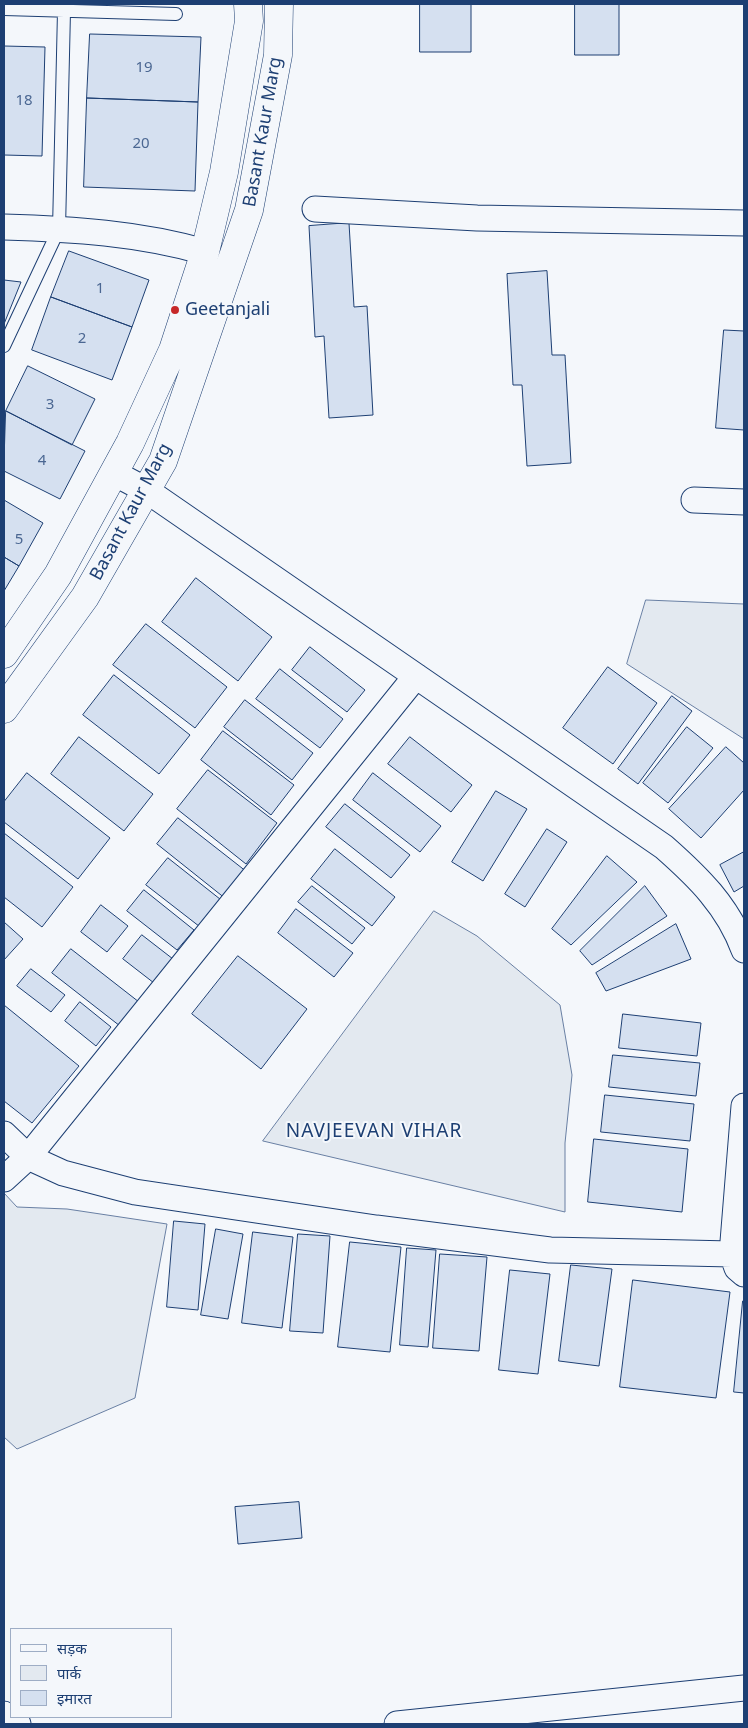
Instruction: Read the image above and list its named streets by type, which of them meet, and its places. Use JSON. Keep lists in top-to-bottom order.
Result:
{
  "streets": {
    "main road": ["Basant Kaur Marg"]
  },
  "districts": ["NAVJEEVAN VIHAR"],
  "places": ["Geetanjali"],
  "house_numbers": [
    "19",
    "18",
    "20",
    "1",
    "2",
    "3",
    "4",
    "5"
  ],
  "legend": ["सड़क", "पार्क", "इमारत"]
}
